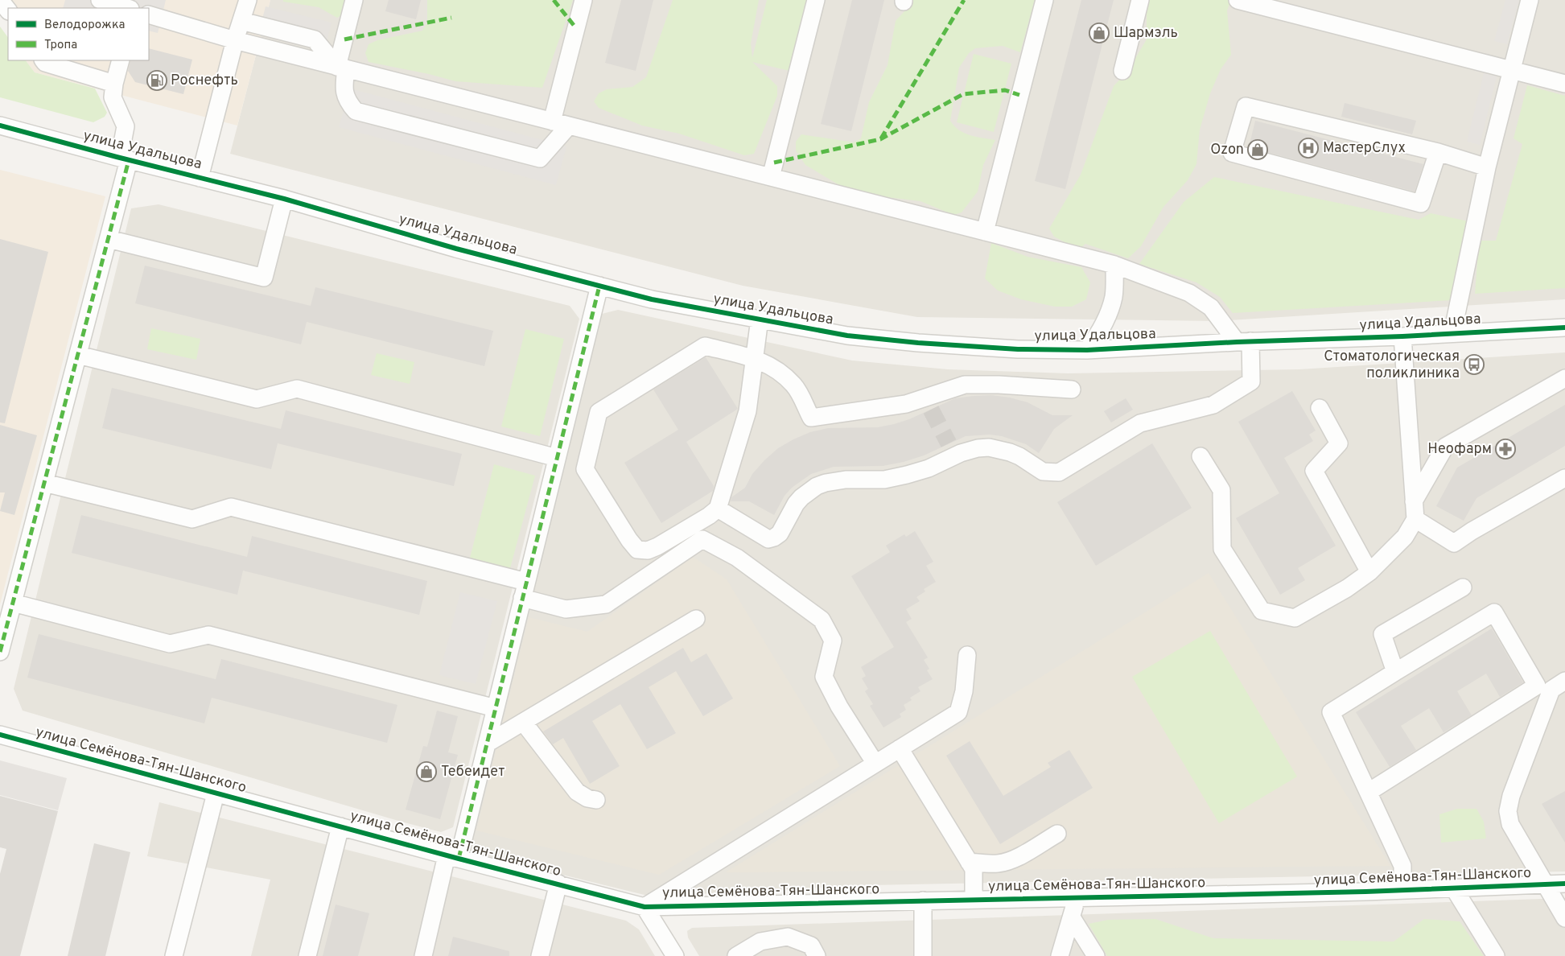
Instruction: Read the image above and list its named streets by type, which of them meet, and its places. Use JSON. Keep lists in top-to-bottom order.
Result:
{
  "streets": {
    "street": ["улица Удальцова", "улица Семёнова-Тян-Шанского"]
  },
  "places": {
    "shop": ["Шармэль", "Ozon", "Тебеидет"],
    "fuel station": ["Роснефть"],
    "hospital": ["МастерСлух"],
    "bus stop": ["Стоматологическая поликлиника"],
    "pharmacy": ["Неофарм"]
  },
  "legend": ["Велодорожка", "Тропа"]
}
